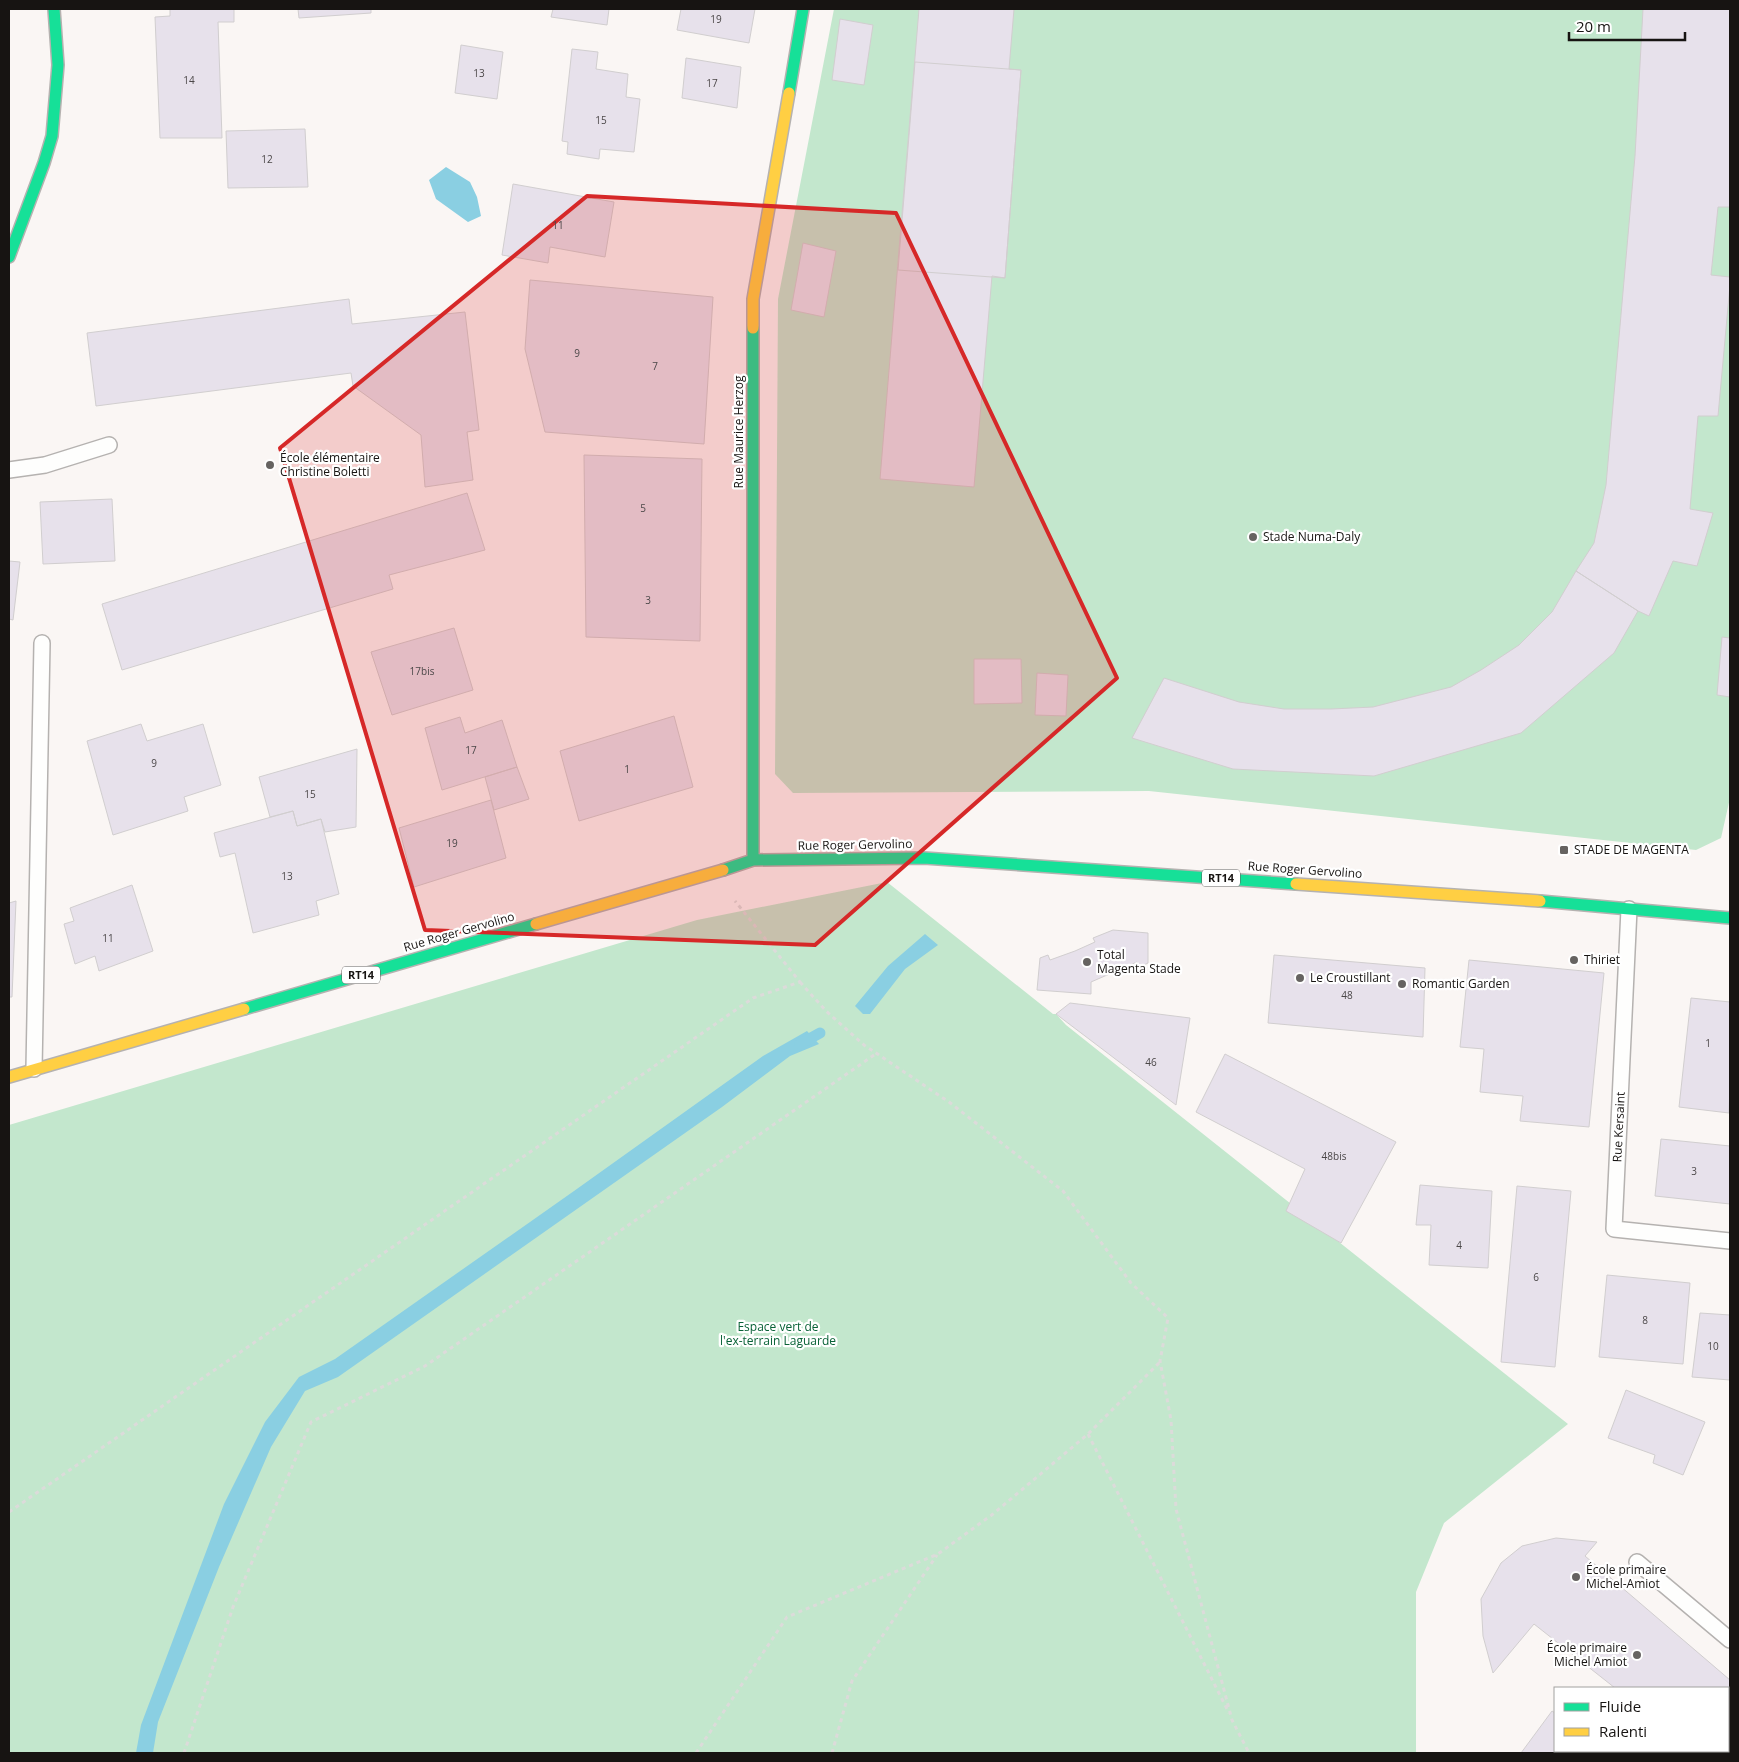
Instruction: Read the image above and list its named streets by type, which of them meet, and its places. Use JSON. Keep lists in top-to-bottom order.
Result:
{
  "streets": {
    "main road": ["Rue Maurice Herzog", "Rue Roger Gervolino", "RT14"],
    "lane": ["Rue Kersaint"]
  },
  "crossings": [
    ["Rue Maurice Herzog", "Rue Roger Gervolino"],
    ["Rue Roger Gervolino", "Rue Kersaint"]
  ],
  "parks": ["Espace vert de l'ex-terrain Laguarde"],
  "places": {
    "other": [
      "École élémentaire Christine Boletti",
      "Stade Numa-Daly",
      "Thiriet",
      "Total Magenta Stade",
      "Le Croustillant",
      "Romantic Garden",
      "École primaire Michel-Amiot",
      "École primaire Michel Amiot"
    ],
    "transit": ["STADE DE MAGENTA"]
  },
  "house_numbers": [
    "19",
    "13",
    "14",
    "17",
    "15",
    "12",
    "11",
    "9",
    "7",
    "5",
    "3",
    "17bis",
    "17",
    "9",
    "1",
    "15",
    "19",
    "13",
    "11",
    "48",
    "1",
    "46",
    "48bis",
    "3",
    "4",
    "6",
    "8",
    "10"
  ],
  "legend": ["Fluide", "Ralenti"],
  "scale_bar": "20 m"
}
